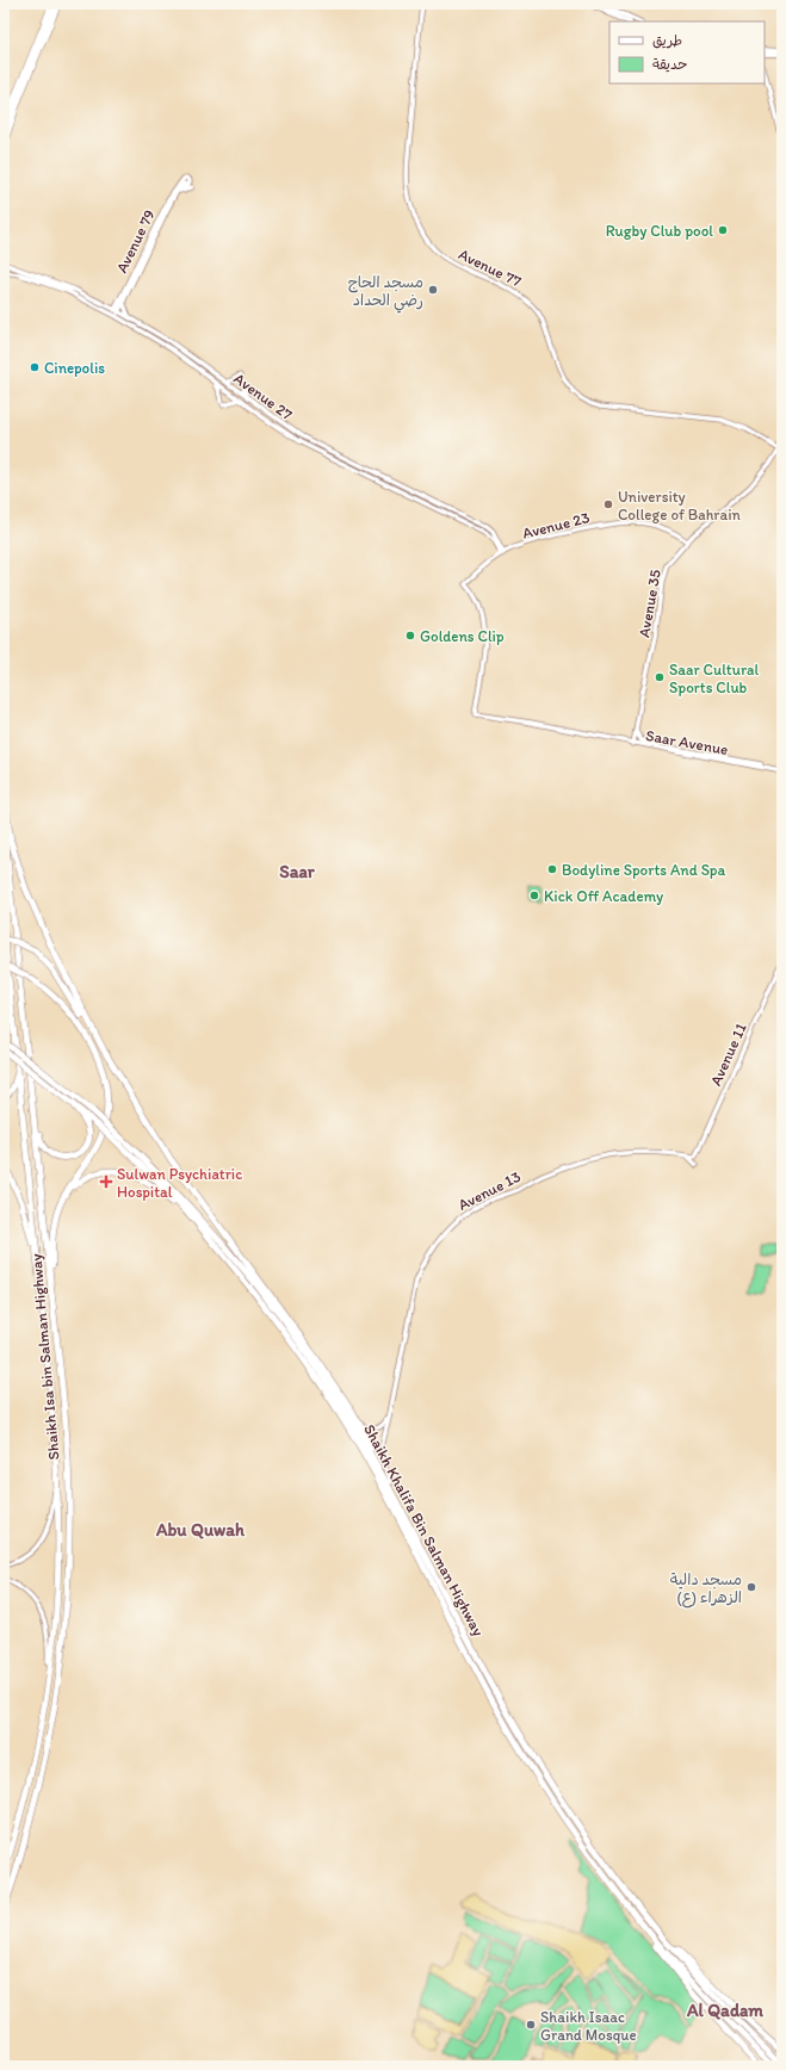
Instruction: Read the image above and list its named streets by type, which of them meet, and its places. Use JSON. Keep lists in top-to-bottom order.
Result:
{
  "streets": {
    "highway": ["Shaikh Isa bin Salman Highway", "Shaikh Khalifa Bin Salman Highway"],
    "street": [
      "Avenue 79",
      "Avenue 77",
      "Avenue 27",
      "Avenue 23",
      "Avenue 35",
      "Saar Avenue",
      "Avenue 11",
      "Avenue 13"
    ]
  },
  "crossings": [
    ["Avenue 79", "Avenue 27"],
    ["Avenue 77", "Avenue 35"],
    ["Avenue 27", "Avenue 23"],
    ["Avenue 23", "Avenue 35"],
    ["Avenue 23", "Saar Avenue"],
    ["Avenue 35", "Saar Avenue"],
    ["Avenue 11", "Avenue 13"]
  ],
  "districts": ["Saar", "Abu Quwah", "Al Qadam"],
  "places": {
    "other": [
      "Rugby Club pool",
      "مسجد الحاج رضي الحداد",
      "Cinepolis",
      "University College of Bahrain",
      "Goldens Clip",
      "Saar Cultural Sports Club",
      "Bodyline Sports And Spa",
      "Kick Off Academy",
      "مسجد دالية الزهراء (ع)",
      "Shaikh Isaac Grand Mosque"
    ],
    "health": ["Sulwan Psychiatric Hospital"]
  },
  "legend": ["طريق", "حديقة"]
}
